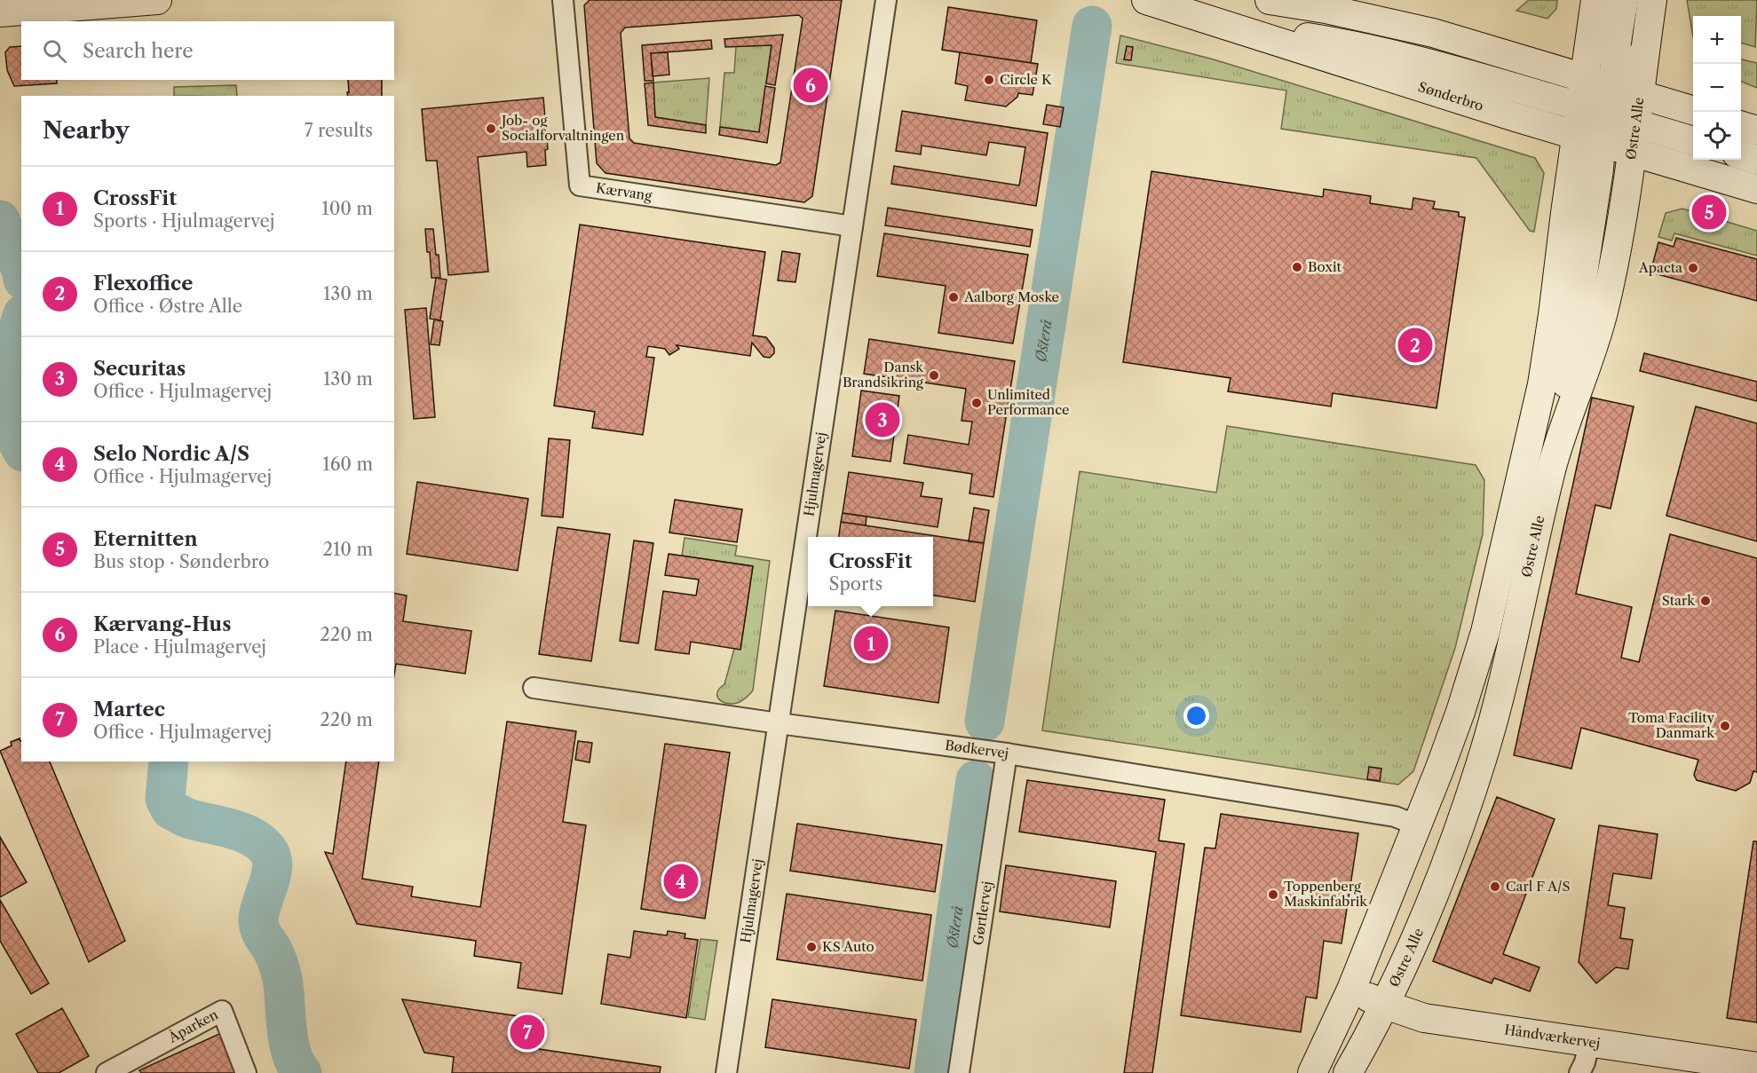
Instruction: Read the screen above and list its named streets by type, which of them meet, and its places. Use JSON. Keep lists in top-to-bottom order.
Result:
{
  "streets": {
    "street": [
      "Sønderbro",
      "Østre Alle",
      "Kærvang",
      "Hjulmagervej",
      "Bødkervej",
      "Gørtlervej",
      "Åparken",
      "Håndværkervej"
    ]
  },
  "crossings": [
    ["Sønderbro", "Østre Alle"],
    ["Østre Alle", "Bødkervej"],
    ["Østre Alle", "Håndværkervej"],
    ["Kærvang", "Hjulmagervej"],
    ["Hjulmagervej", "Bødkervej"],
    ["Bødkervej", "Gørtlervej"]
  ],
  "water": ["Østerå"],
  "places": [
    "Circle K",
    "Job- og Socialforvaltningen",
    "Boxit",
    "Apacta",
    "Aalborg Moske",
    "Dansk Brandsikring",
    "Unlimited Performance",
    "Stark",
    "Toma Facility Danmark",
    "Carl F A/S",
    "Toppenberg Maskinfabrik",
    "KS Auto"
  ],
  "page": {
    "map_buttons": ["+", "−"],
    "search": "Search here",
    "pins": [
      "6",
      "5",
      "2",
      "3",
      "1",
      "4",
      "7"
    ],
    "heading": ["Nearby", "7 results"],
    "list": [
      {
        "mark": "1",
        "name": "CrossFit",
        "note": "Sports · Hjulmagervej",
        "value": "100 m"
      },
      {
        "mark": "2",
        "name": "Flexoffice",
        "note": "Office · Østre Alle",
        "value": "130 m"
      },
      {
        "mark": "3",
        "name": "Securitas",
        "note": "Office · Hjulmagervej",
        "value": "130 m"
      },
      {
        "mark": "4",
        "name": "Selo Nordic A/S",
        "note": "Office · Hjulmagervej",
        "value": "160 m"
      },
      {
        "mark": "5",
        "name": "Eternitten",
        "note": "Bus stop · Sønderbro",
        "value": "210 m"
      },
      {
        "mark": "6",
        "name": "Kærvang-Hus",
        "note": "Place · Hjulmagervej",
        "value": "220 m"
      },
      {
        "mark": "7",
        "name": "Martec",
        "note": "Office · Hjulmagervej",
        "value": "220 m"
      }
    ],
    "popup": ["CrossFit", "Sports"]
  }
}
